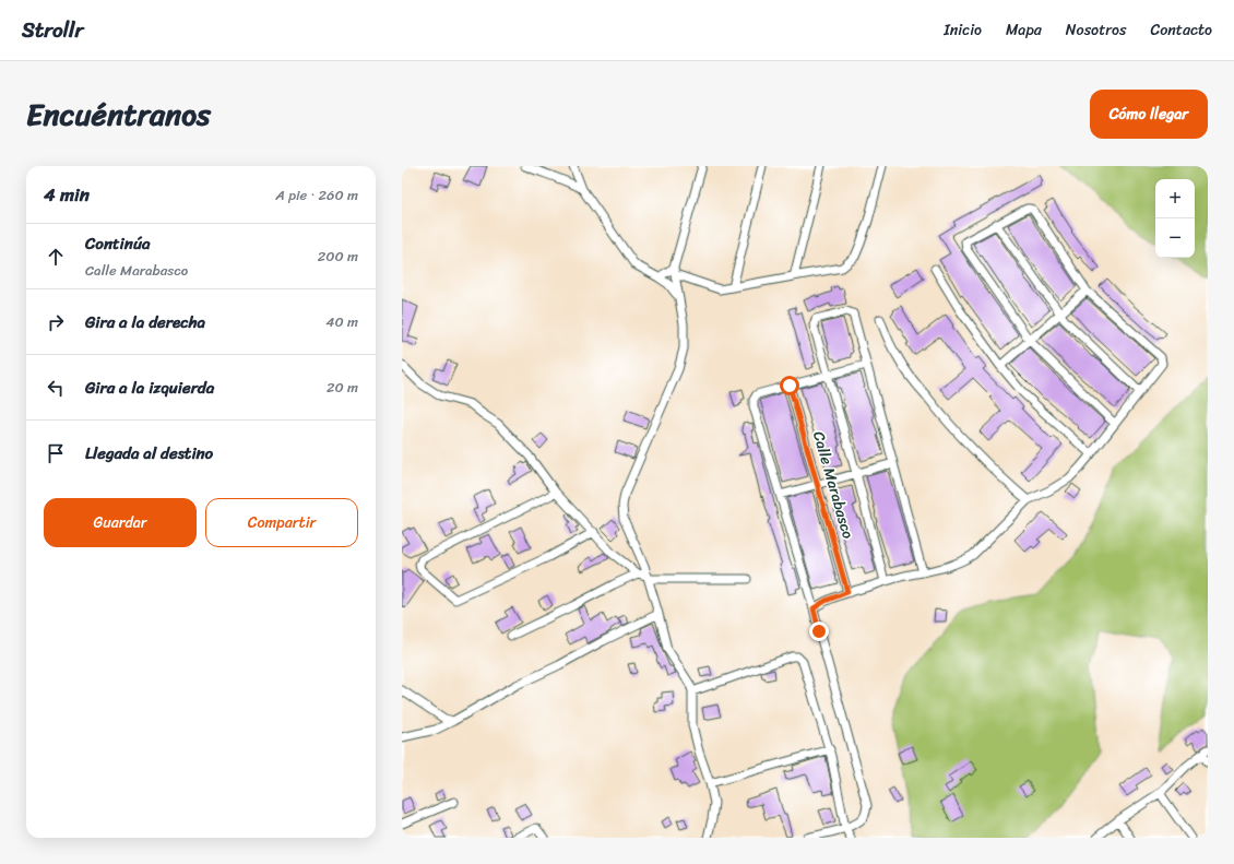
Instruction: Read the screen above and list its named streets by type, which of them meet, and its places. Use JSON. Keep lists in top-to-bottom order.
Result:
{
  "streets": {
    "street": ["Calle Marabasco"]
  },
  "page": {
    "header": "Strollr",
    "nav": [
      "Inicio",
      "Mapa",
      "Nosotros",
      "Contacto"
    ],
    "title": "Encuéntranos",
    "buttons": [
      "Cómo llegar",
      ["Guardar", "Compartir"]
    ],
    "heading": ["4 min", "A pie · 260 m"],
    "map_buttons": ["+", "−"],
    "list": [
      ["Continúa", "Calle Marabasco", "200 m"],
      ["Gira a la derecha", "40 m"],
      ["Gira a la izquierda", "20 m"],
      "Llegada al destino"
    ]
  }
}
